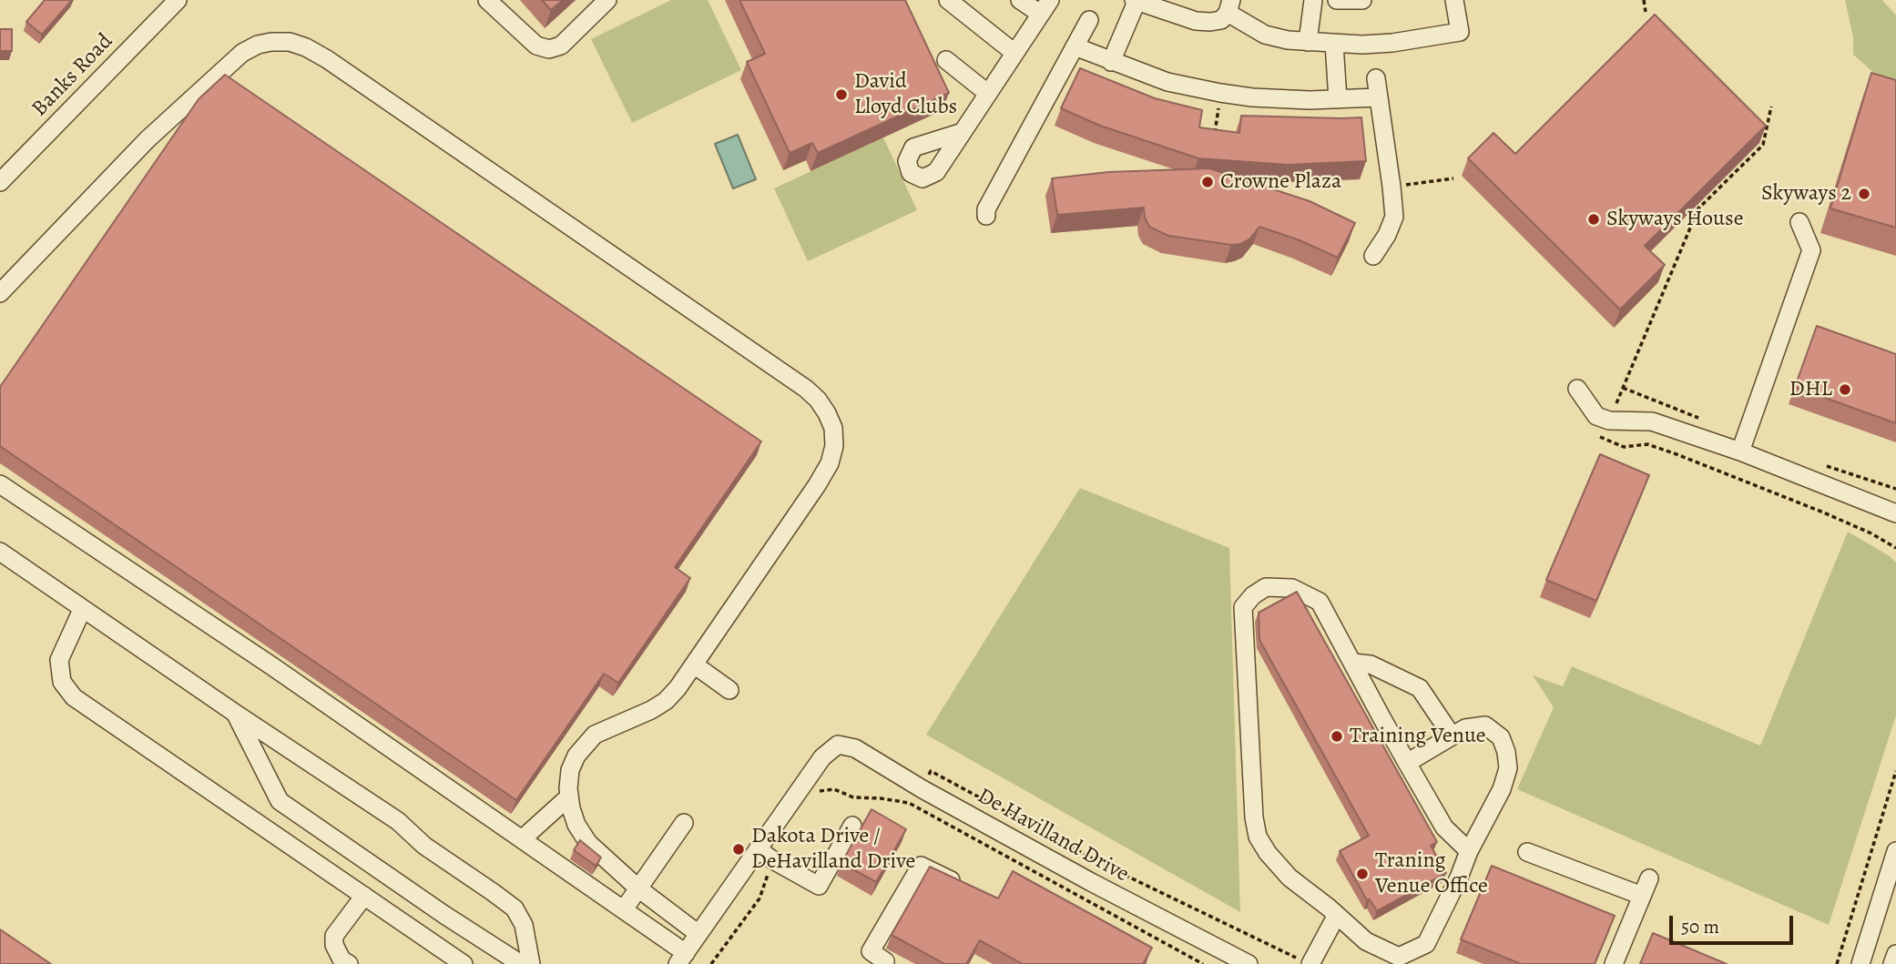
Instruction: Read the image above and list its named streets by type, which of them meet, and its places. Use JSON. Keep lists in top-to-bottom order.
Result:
{
  "streets": {
    "street": ["Banks Road", "De Havilland Drive"]
  },
  "places": [
    "David Lloyd Clubs",
    "Crowne Plaza",
    "Skyways 2",
    "Skyways House",
    "DHL",
    "Training Venue",
    "Dakota Drive / DeHavilland Drive",
    "Traning Venue Office"
  ],
  "scale_bar": "50 m"
}
